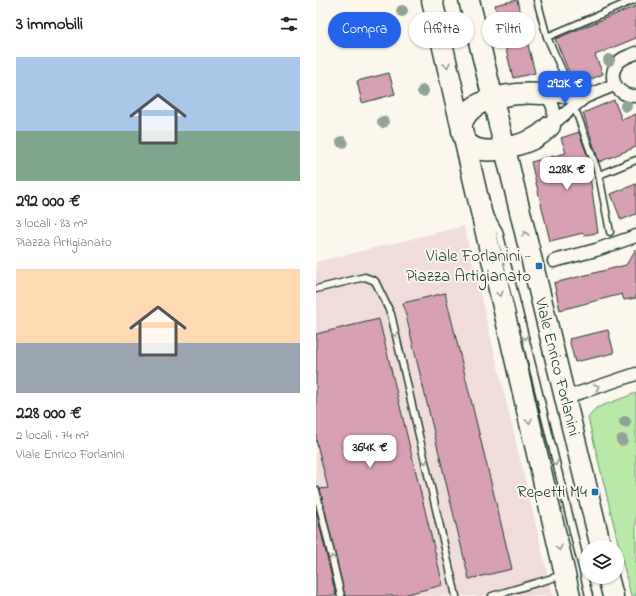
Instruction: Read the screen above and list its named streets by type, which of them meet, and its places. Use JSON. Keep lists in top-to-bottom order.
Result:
{
  "streets": {
    "main road": ["Viale Enrico Forlanini"]
  },
  "places": {
    "transit": ["Viale Forlanini - Piazza Artigianato", "Repetti M4"]
  },
  "page": {
    "heading": "3 immobili",
    "chip": ["Compra", "Affitta", "Filtri"],
    "list": [
      {
        "name": "292 000 €",
        "note": "3 locali · 83 m² · Piazza Artigianato"
      },
      {
        "name": "228 000 €",
        "note": "2 locali · 74 m² · Viale Enrico Forlanini"
      }
    ],
    "price": ["292K €", "228K €", "364K €"]
  }
}
